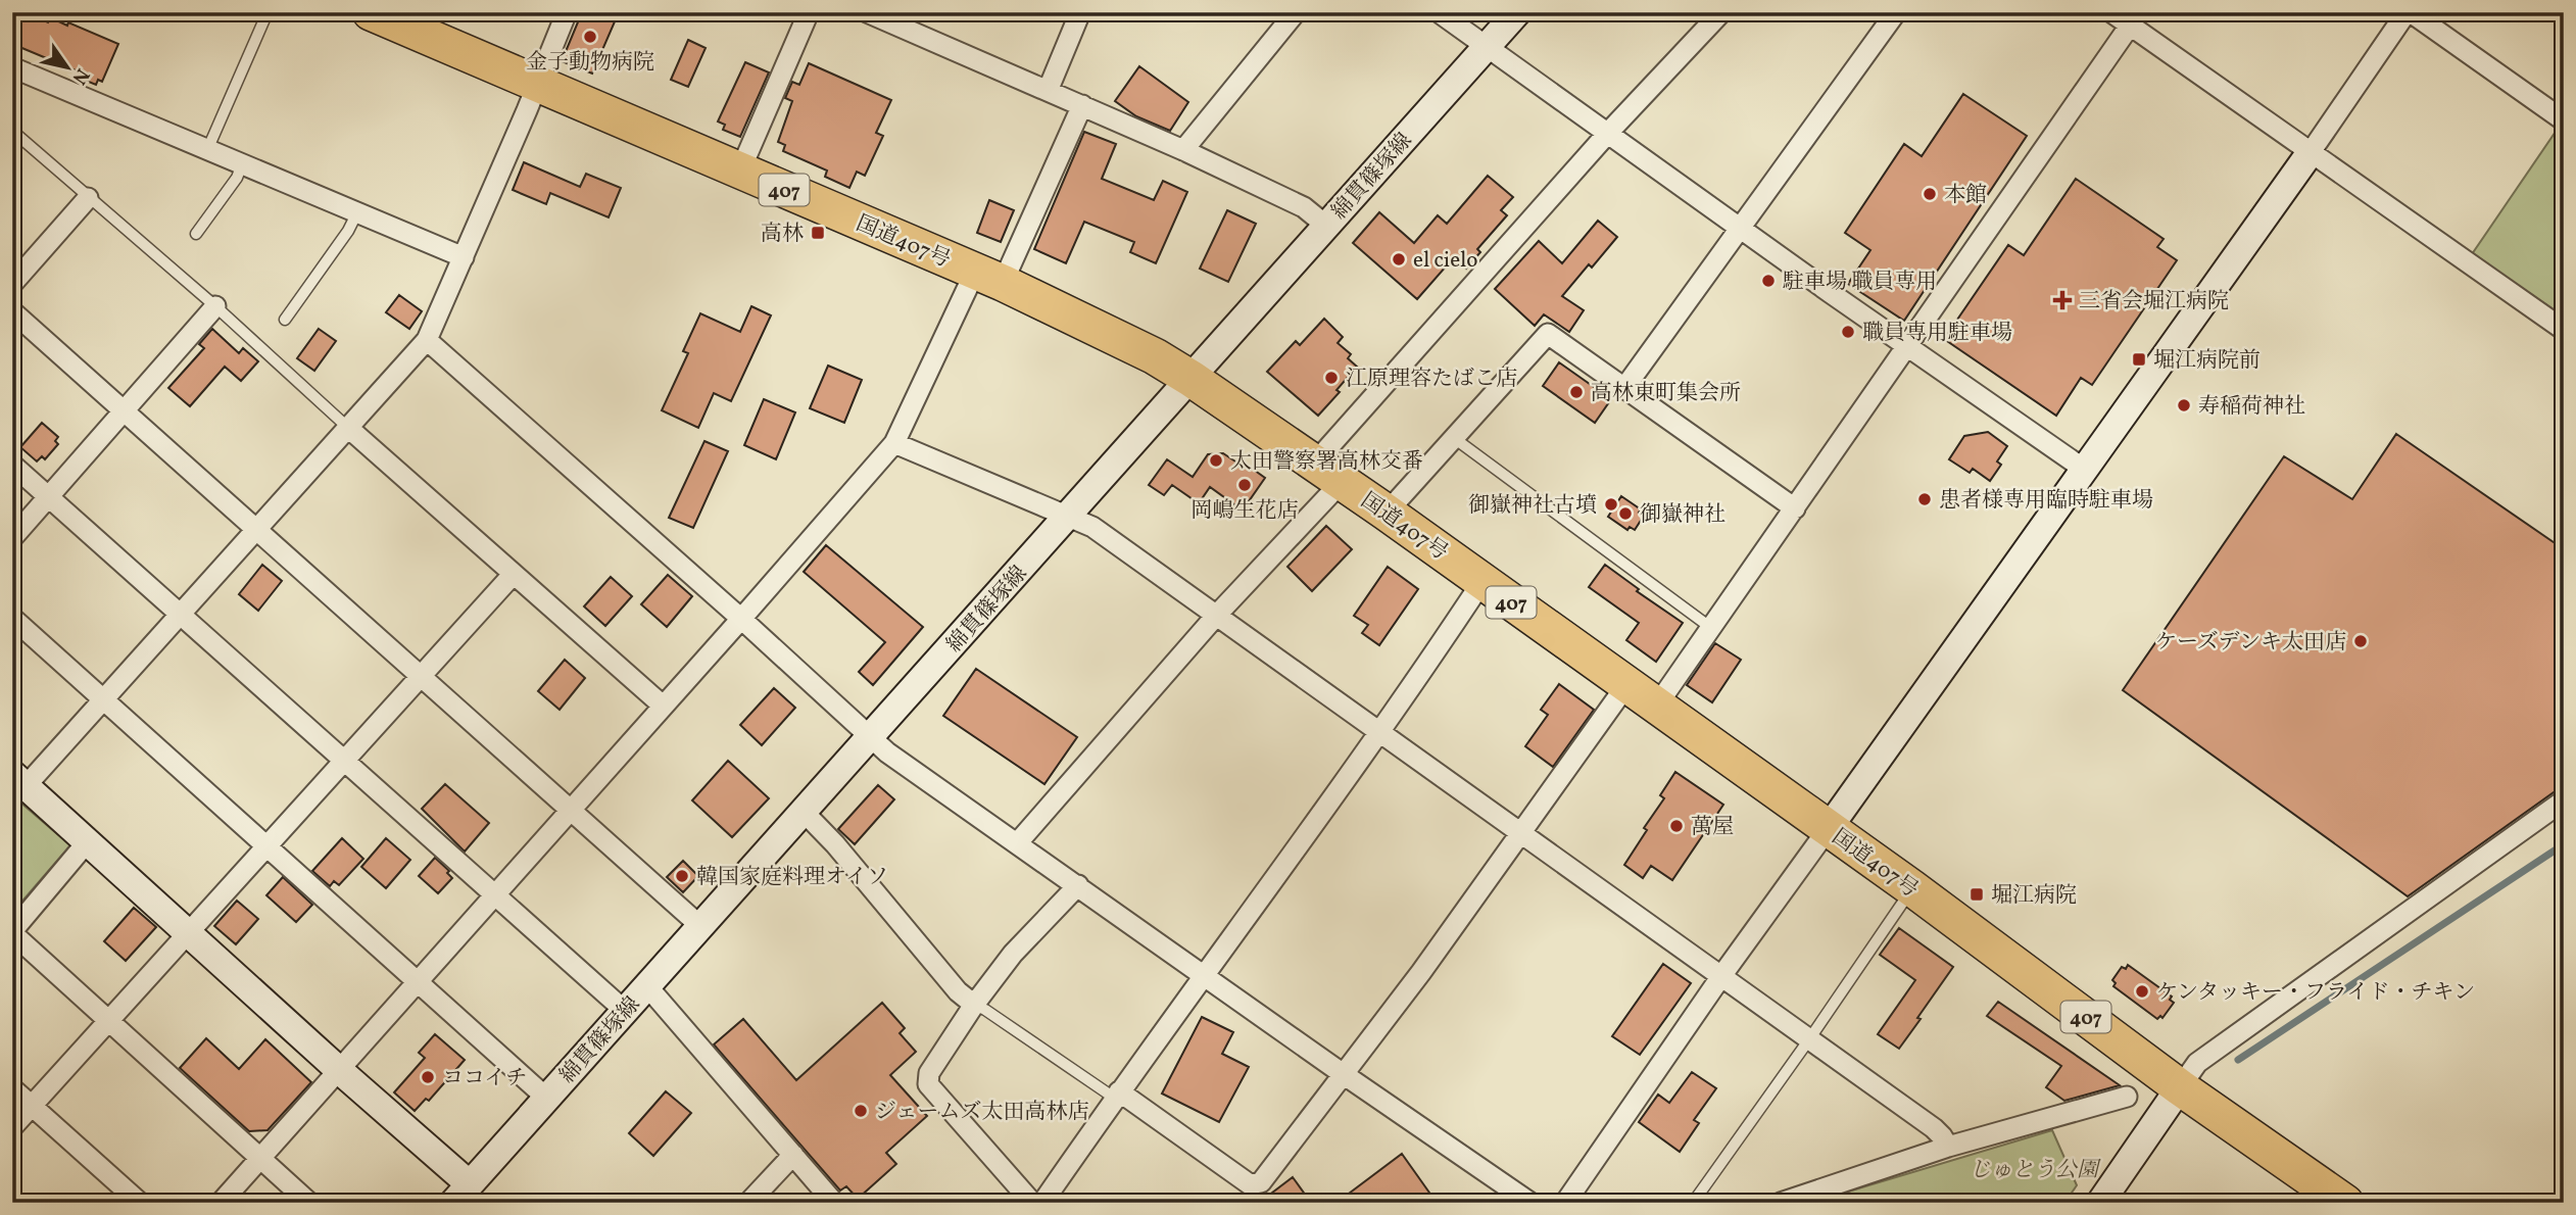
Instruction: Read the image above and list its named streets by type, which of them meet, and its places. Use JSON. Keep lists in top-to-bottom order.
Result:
{
  "streets": {
    "highway": ["407", "国道407号"],
    "main road": ["綿貫篠塚線"]
  },
  "crossings": [
    ["綿貫篠塚線", "国道407号"]
  ],
  "parks": ["じゅとう公園"],
  "places": {
    "other": [
      "金子動物病院",
      "本館",
      "el cielo",
      "駐車場 職員専用",
      "職員専用駐車場",
      "江原理容たばこ店",
      "高林東町集会所",
      "寿稲荷神社",
      "太田警察署高林交番",
      "岡嶋生花店",
      "患者様専用臨時駐車場",
      "御嶽神社古墳",
      "御嶽神社",
      "ケーズデンキ太田店",
      "萬屋",
      "韓国家庭料理オイソ",
      "ケンタッキー・フライド・チキン",
      "ココイチ",
      "ジェームズ太田高林店"
    ],
    "transit": ["高林", "堀江病院前", "堀江病院"],
    "health": ["三省会堀江病院"]
  },
  "north": "bottom right"
}
